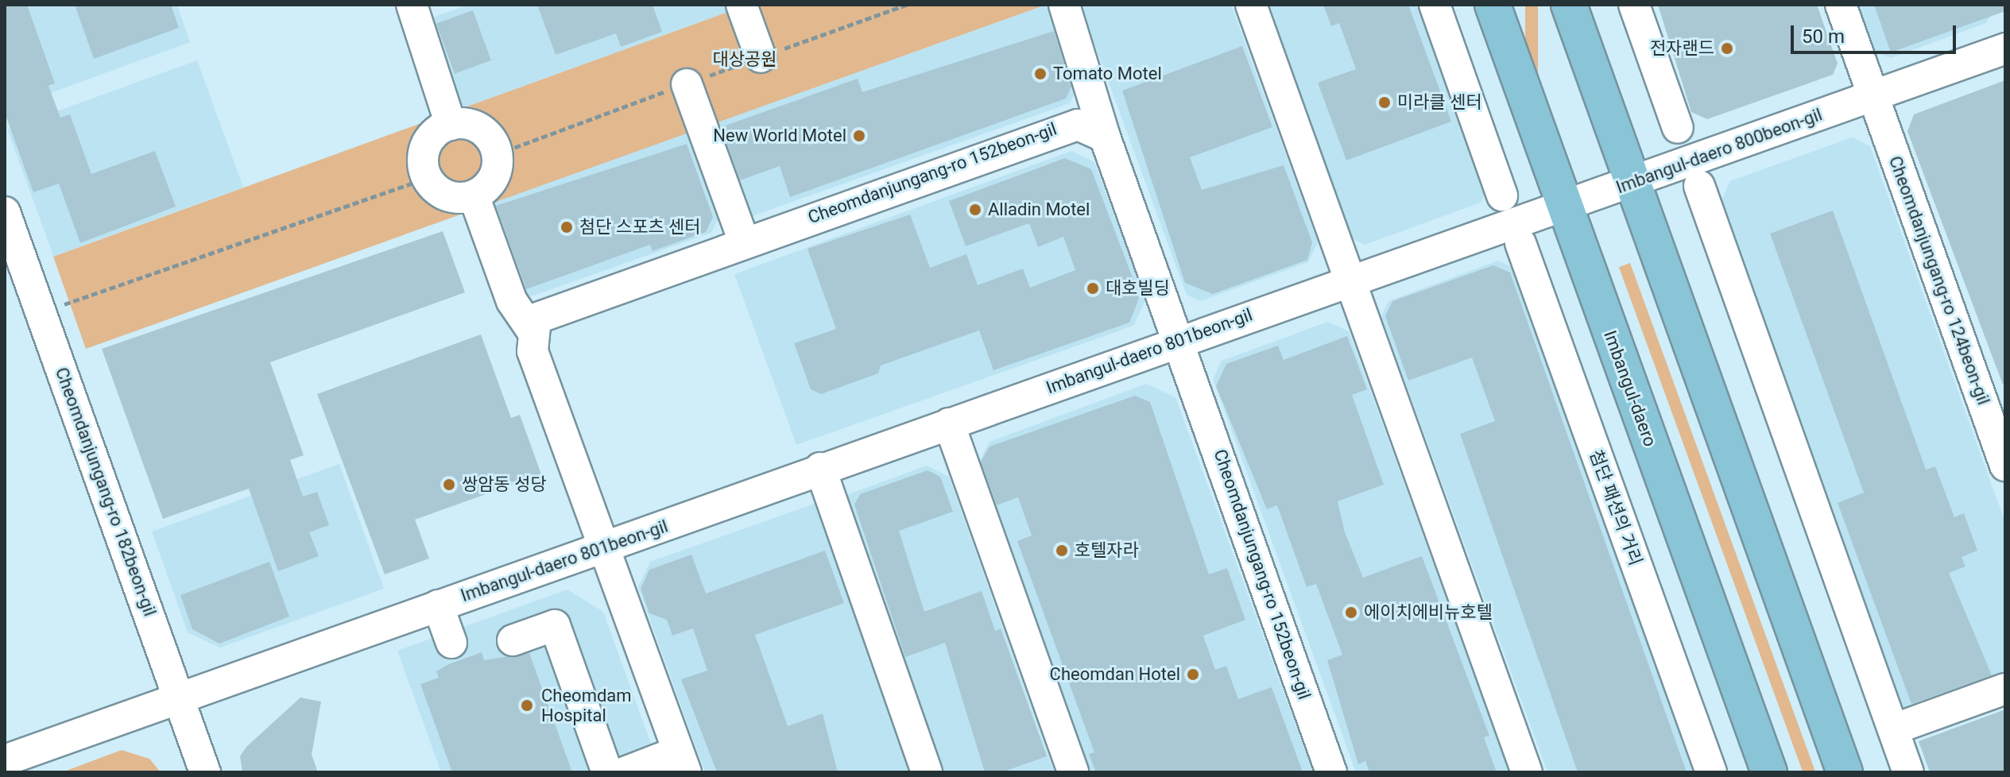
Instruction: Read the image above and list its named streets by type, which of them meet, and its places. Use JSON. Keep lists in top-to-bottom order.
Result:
{
  "streets": {
    "main road": ["Imbangul-daero"],
    "street": [
      "Imbangul-daero 800beon-gil",
      "Cheomdanjungang-ro 152beon-gil",
      "Cheomdanjungang-ro 124beon-gil",
      "Imbangul-daero 801beon-gil",
      "Cheomdanjungang-ro 182beon-gil",
      "첨단 패션의 거리"
    ]
  },
  "crossings": [
    ["Imbangul-daero 800beon-gil", "Cheomdanjungang-ro 124beon-gil"],
    ["Imbangul-daero 800beon-gil", "Imbangul-daero 801beon-gil"],
    ["Imbangul-daero 800beon-gil", "Imbangul-daero"],
    ["Cheomdanjungang-ro 152beon-gil", "Imbangul-daero 801beon-gil"],
    ["Imbangul-daero 801beon-gil", "Imbangul-daero"],
    ["Imbangul-daero 801beon-gil", "Cheomdanjungang-ro 182beon-gil"]
  ],
  "parks": ["대상공원"],
  "places": [
    "전자랜드",
    "Tomato Motel",
    "미라클 센터",
    "New World Motel",
    "Alladin Motel",
    "첨단 스포츠 센터",
    "대호빌딩",
    "쌍암동 성당",
    "호텔자라",
    "에이치에비뉴호텔",
    "Cheomdan Hotel",
    "Cheomdam Hospital"
  ],
  "scale_bar": "50 m"
}
